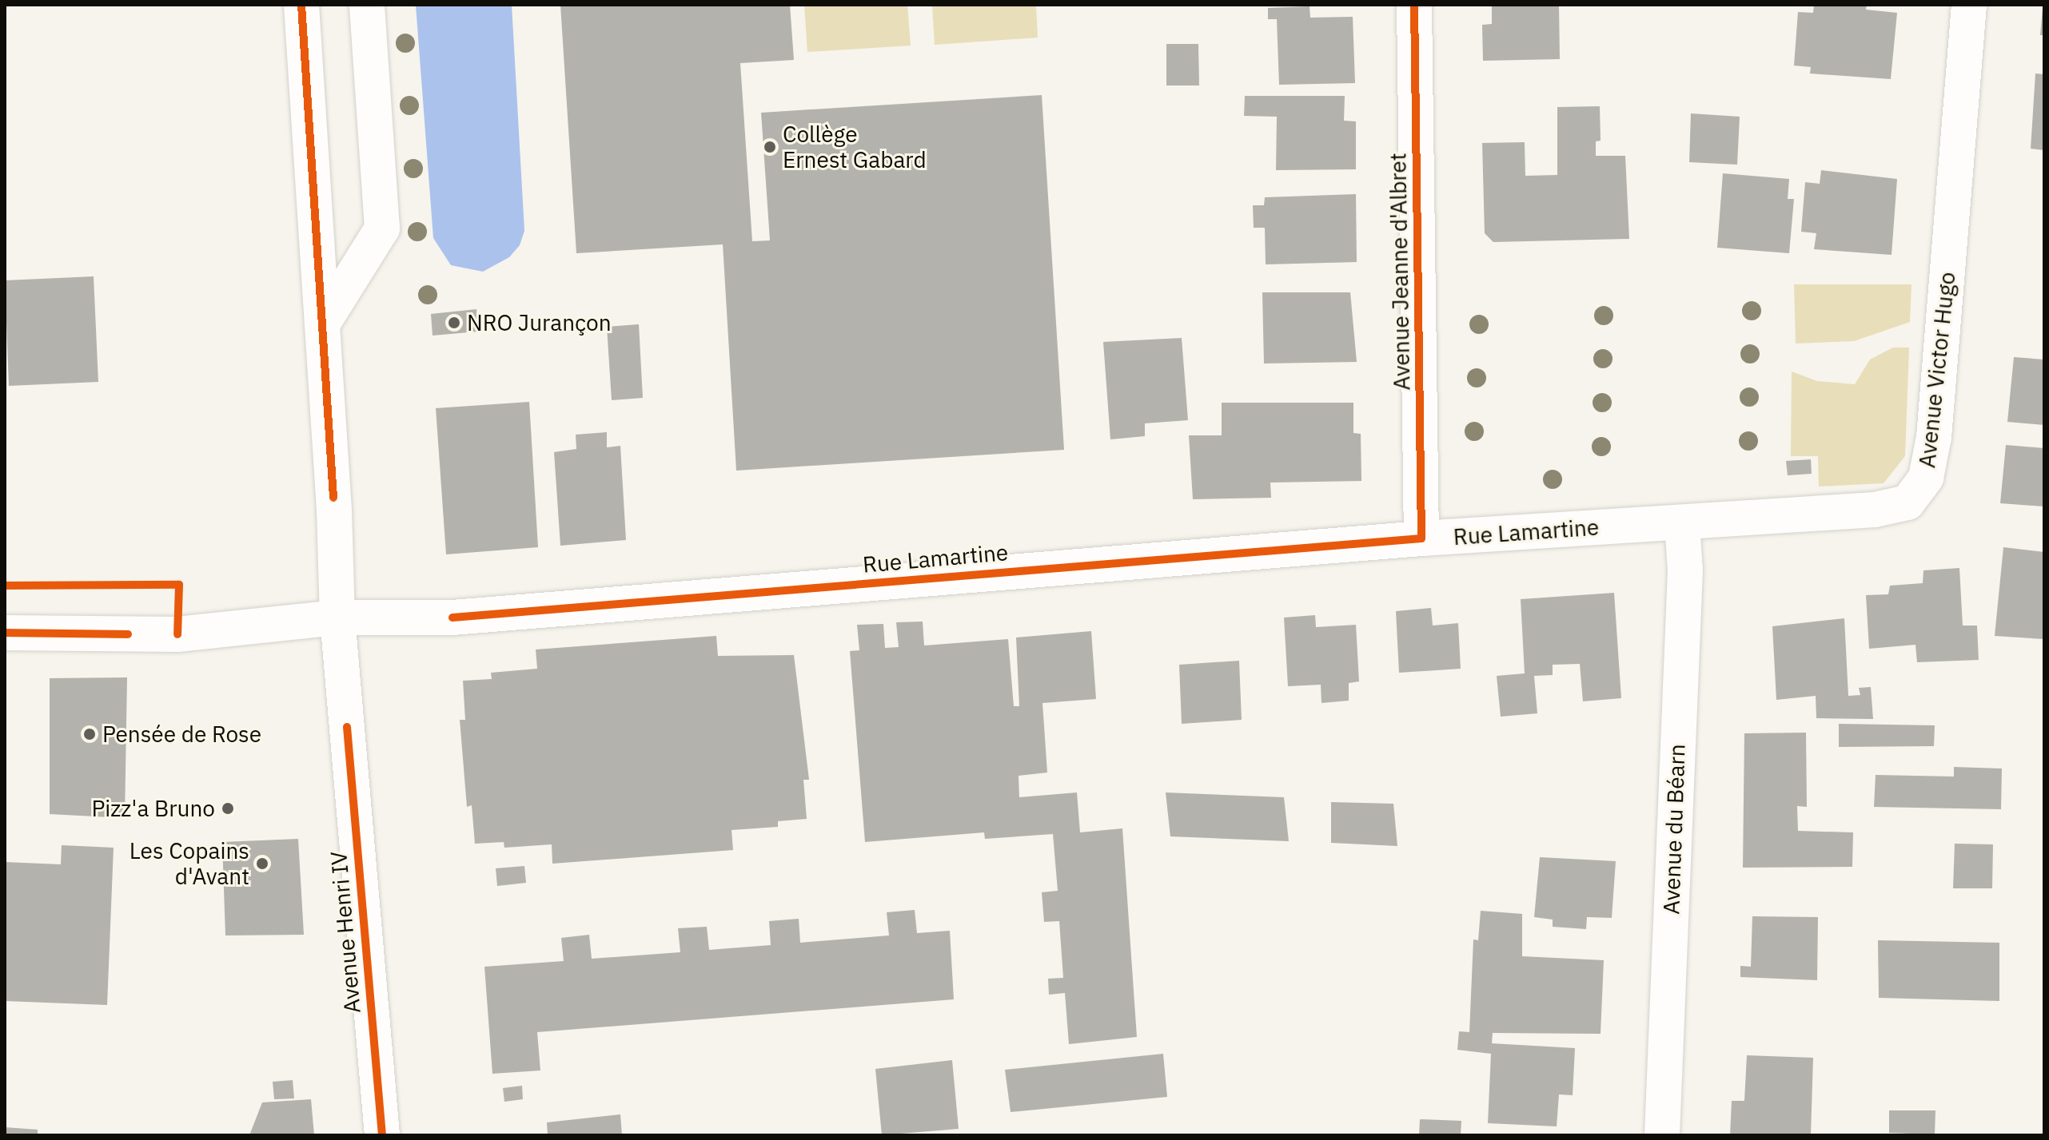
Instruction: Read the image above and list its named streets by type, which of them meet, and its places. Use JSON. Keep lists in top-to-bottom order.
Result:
{
  "streets": {
    "street": [
      "Avenue Jeanne d'Albret",
      "Avenue Victor Hugo",
      "Rue Lamartine",
      "Avenue du Béarn",
      "Avenue Henri IV"
    ]
  },
  "crossings": [
    ["Avenue Jeanne d'Albret", "Rue Lamartine"],
    ["Avenue Victor Hugo", "Rue Lamartine"],
    ["Avenue Victor Hugo", "Avenue du Béarn"],
    ["Rue Lamartine", "Avenue du Béarn"],
    ["Rue Lamartine", "Avenue Henri IV"]
  ],
  "places": [
    "Collège Ernest Gabard",
    "NRO Jurançon",
    "Pensée de Rose",
    "Pizz'a Bruno",
    "Les Copains d'Avant"
  ]
}
